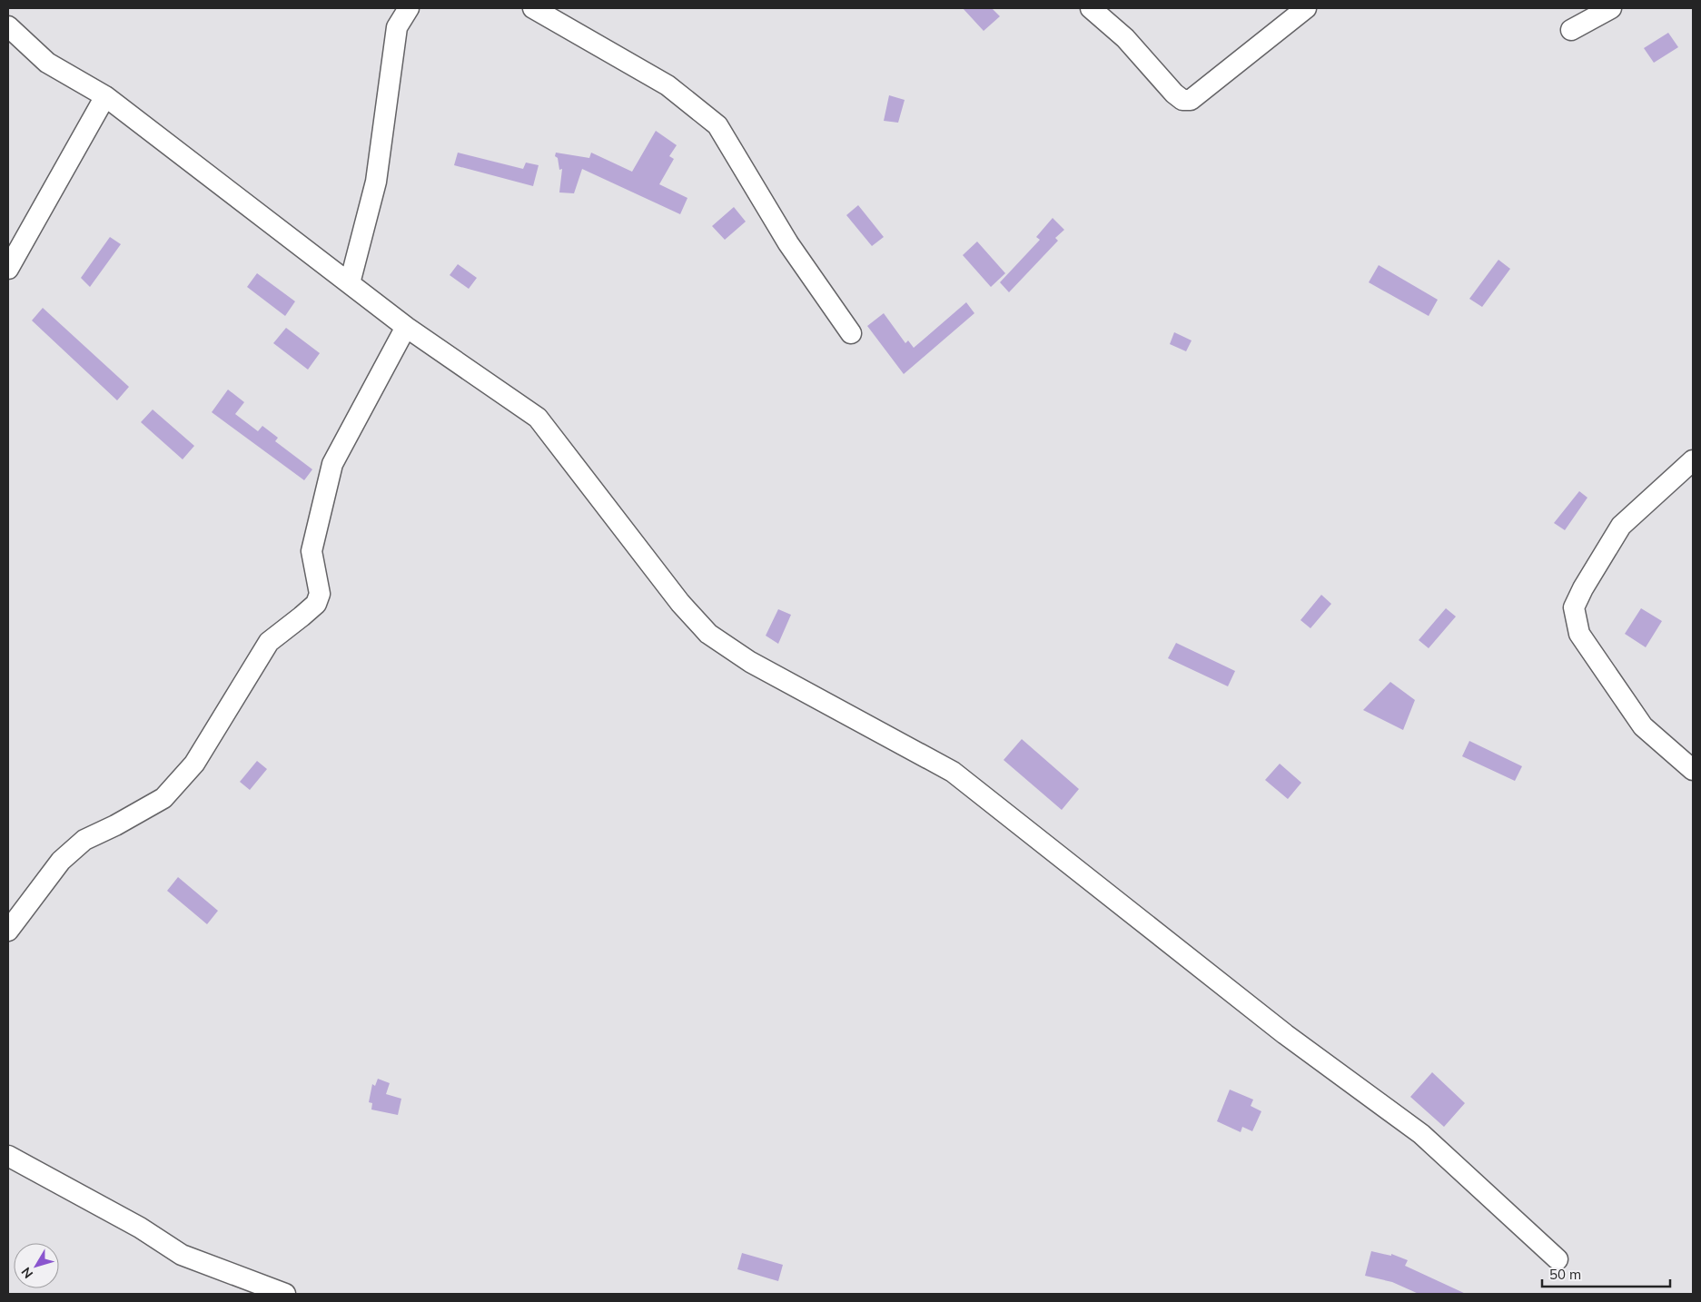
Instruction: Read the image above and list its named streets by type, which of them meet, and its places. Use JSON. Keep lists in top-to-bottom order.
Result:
{
  "scale_bar": "50 m",
  "north": "bottom left"
}
